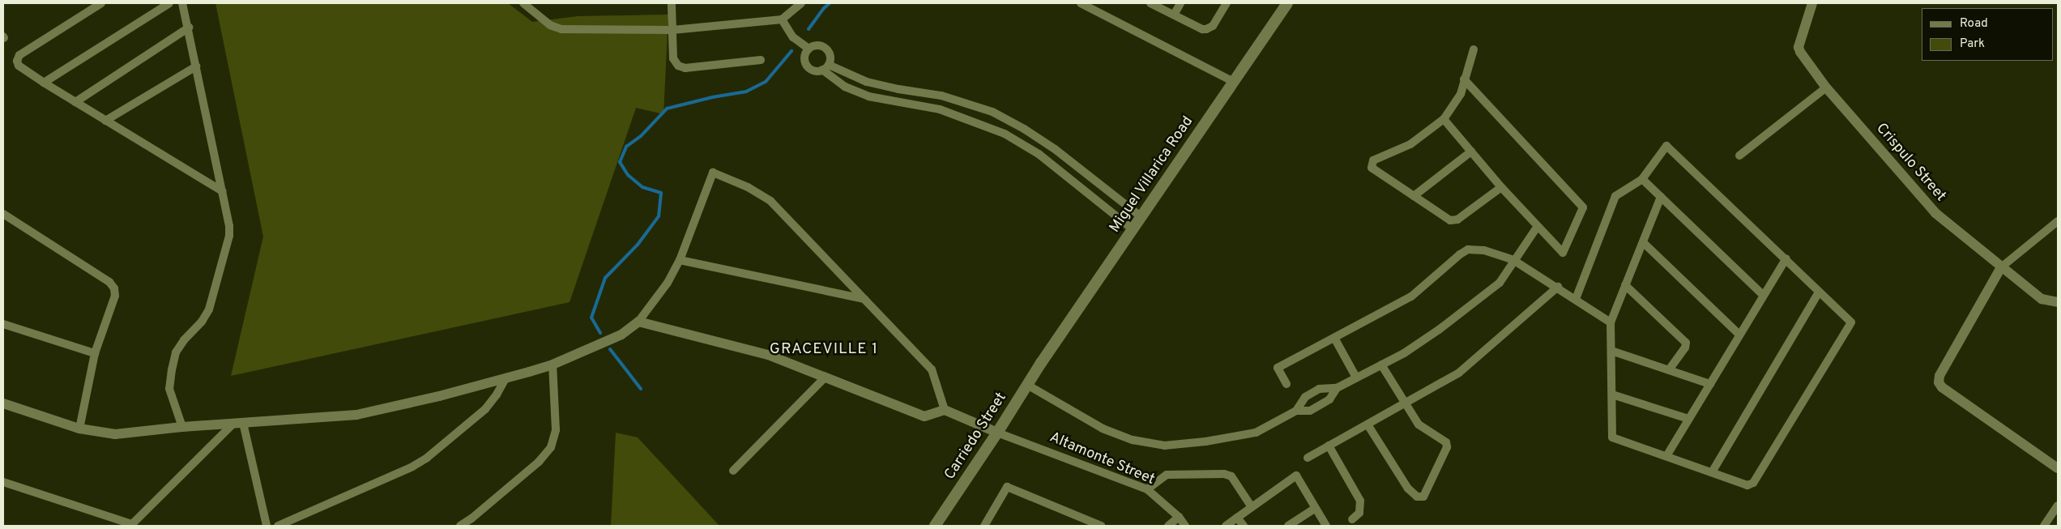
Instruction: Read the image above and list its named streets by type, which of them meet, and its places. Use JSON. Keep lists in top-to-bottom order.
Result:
{
  "streets": {
    "main road": ["Miguel Villarica Road", "Carriedo Street"],
    "street": ["Crispulo Street", "Altamonte Street"]
  },
  "crossings": [
    ["Miguel Villarica Road", "Carriedo Street"],
    ["Carriedo Street", "Altamonte Street"]
  ],
  "districts": ["GRACEVILLE 1"],
  "legend": ["Road", "Park"]
}
